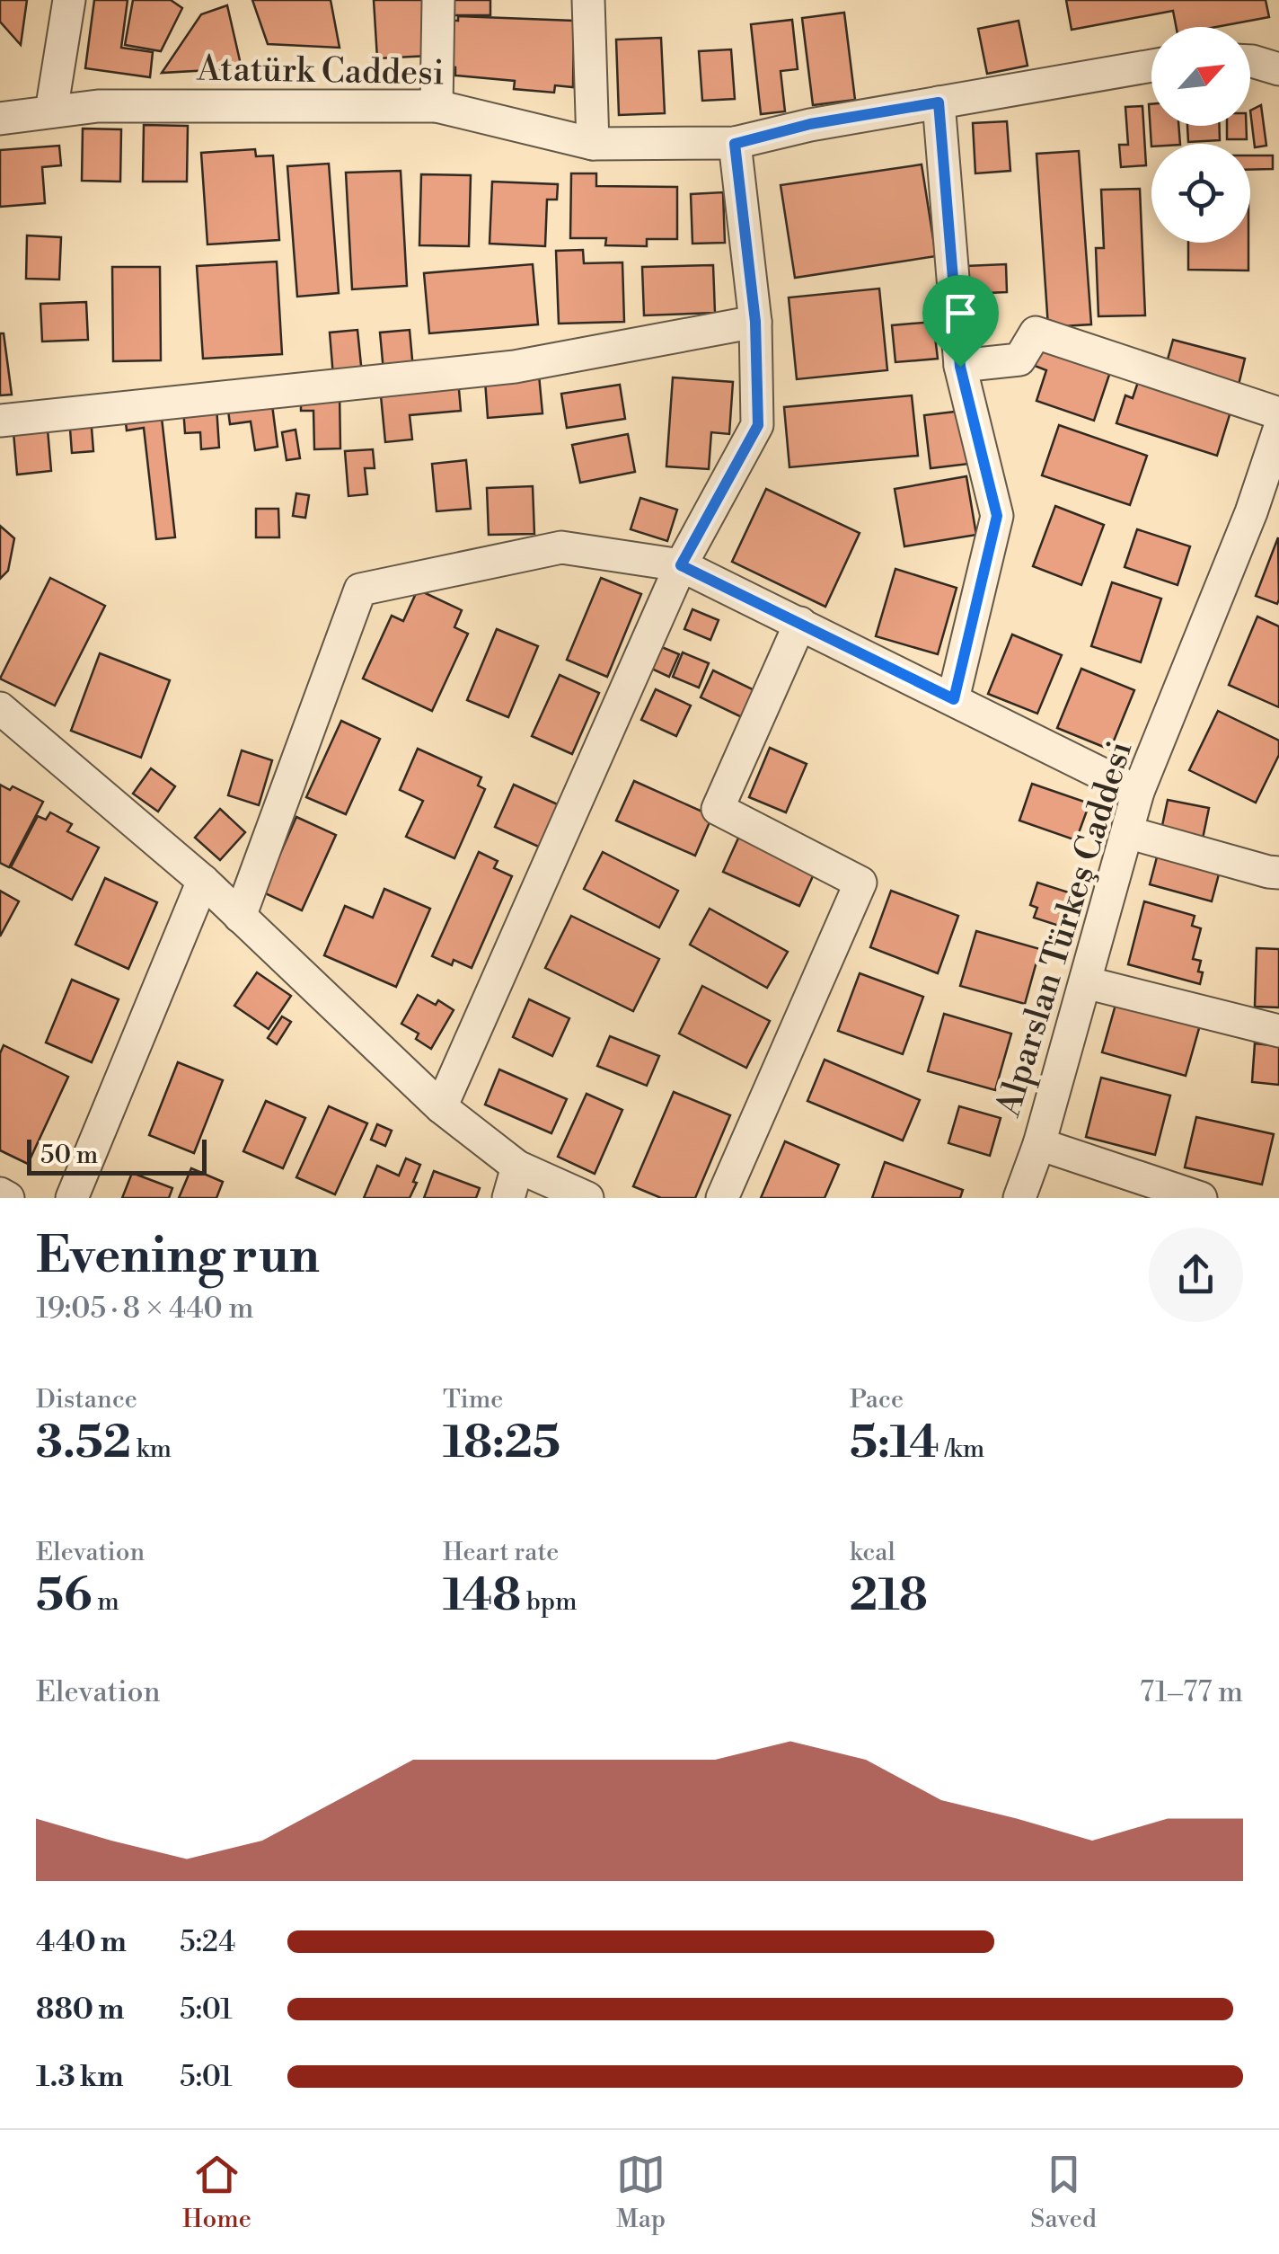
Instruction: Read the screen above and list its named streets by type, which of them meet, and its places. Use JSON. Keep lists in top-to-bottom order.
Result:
{
  "streets": {
    "street": ["Atatürk Caddesi", "Alparslan Türkeş Caddesi"]
  },
  "scale_bar": "50 m",
  "north": "top right",
  "page": {
    "scale": "50 m",
    "heading": ["Evening run", "19:05 · 8 × 440 m"],
    "stats": [
      ["Distance", "3.52 km"],
      ["Time", "18:25"],
      ["Pace", "5:14 /km"],
      ["Elevation", "56 m"],
      ["Heart rate", "148 bpm"],
      ["kcal", "218"]
    ],
    "chart": ["Elevation", "71–77 m"],
    "list": [
      {
        "name": "440 m",
        "note": "5:24"
      },
      {
        "name": "880 m",
        "note": "5:01"
      },
      {
        "name": "1.3 km",
        "note": "5:01"
      }
    ],
    "tabs": ["Home", "Map", "Saved"]
  }
}
